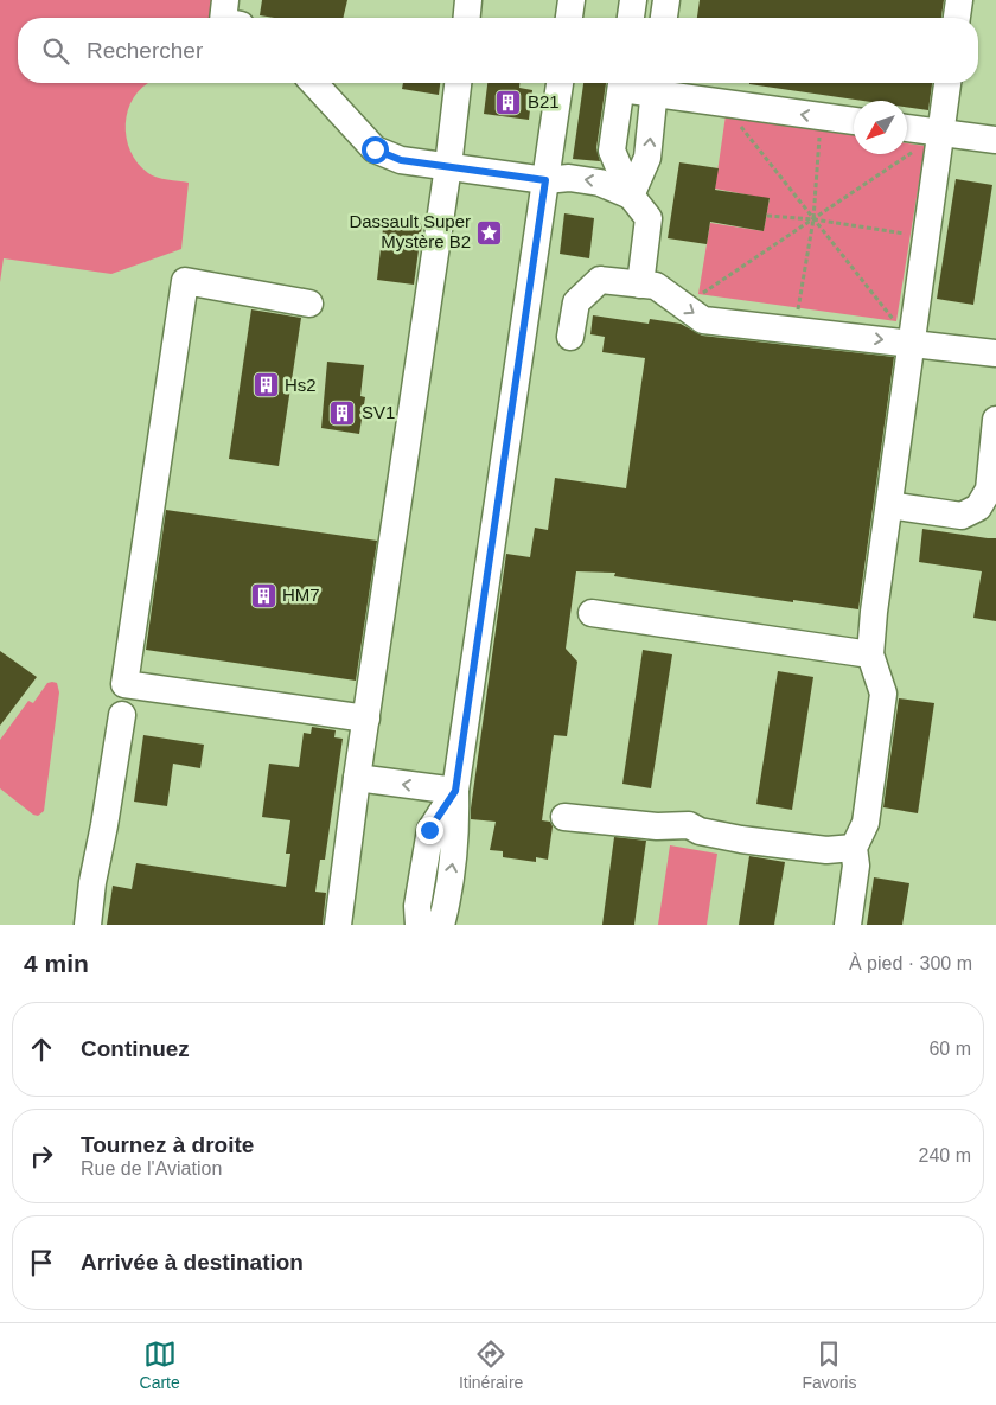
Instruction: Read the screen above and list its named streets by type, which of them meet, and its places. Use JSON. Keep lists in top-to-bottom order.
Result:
{
  "places": {
    "building": [
      "B21",
      "Hs2",
      "SV1",
      "HM7"
    ],
    "place": ["Dassault Super Mystère B2"]
  },
  "north": "bottom left",
  "page": {
    "search": "Rechercher",
    "heading": ["4 min", "À pied · 300 m"],
    "list": [
      ["Continuez", "60 m"],
      ["Tournez à droite", "Rue de l'Aviation", "240 m"],
      "Arrivée à destination"
    ],
    "nav": ["Carte", "Itinéraire", "Favoris"]
  }
}
